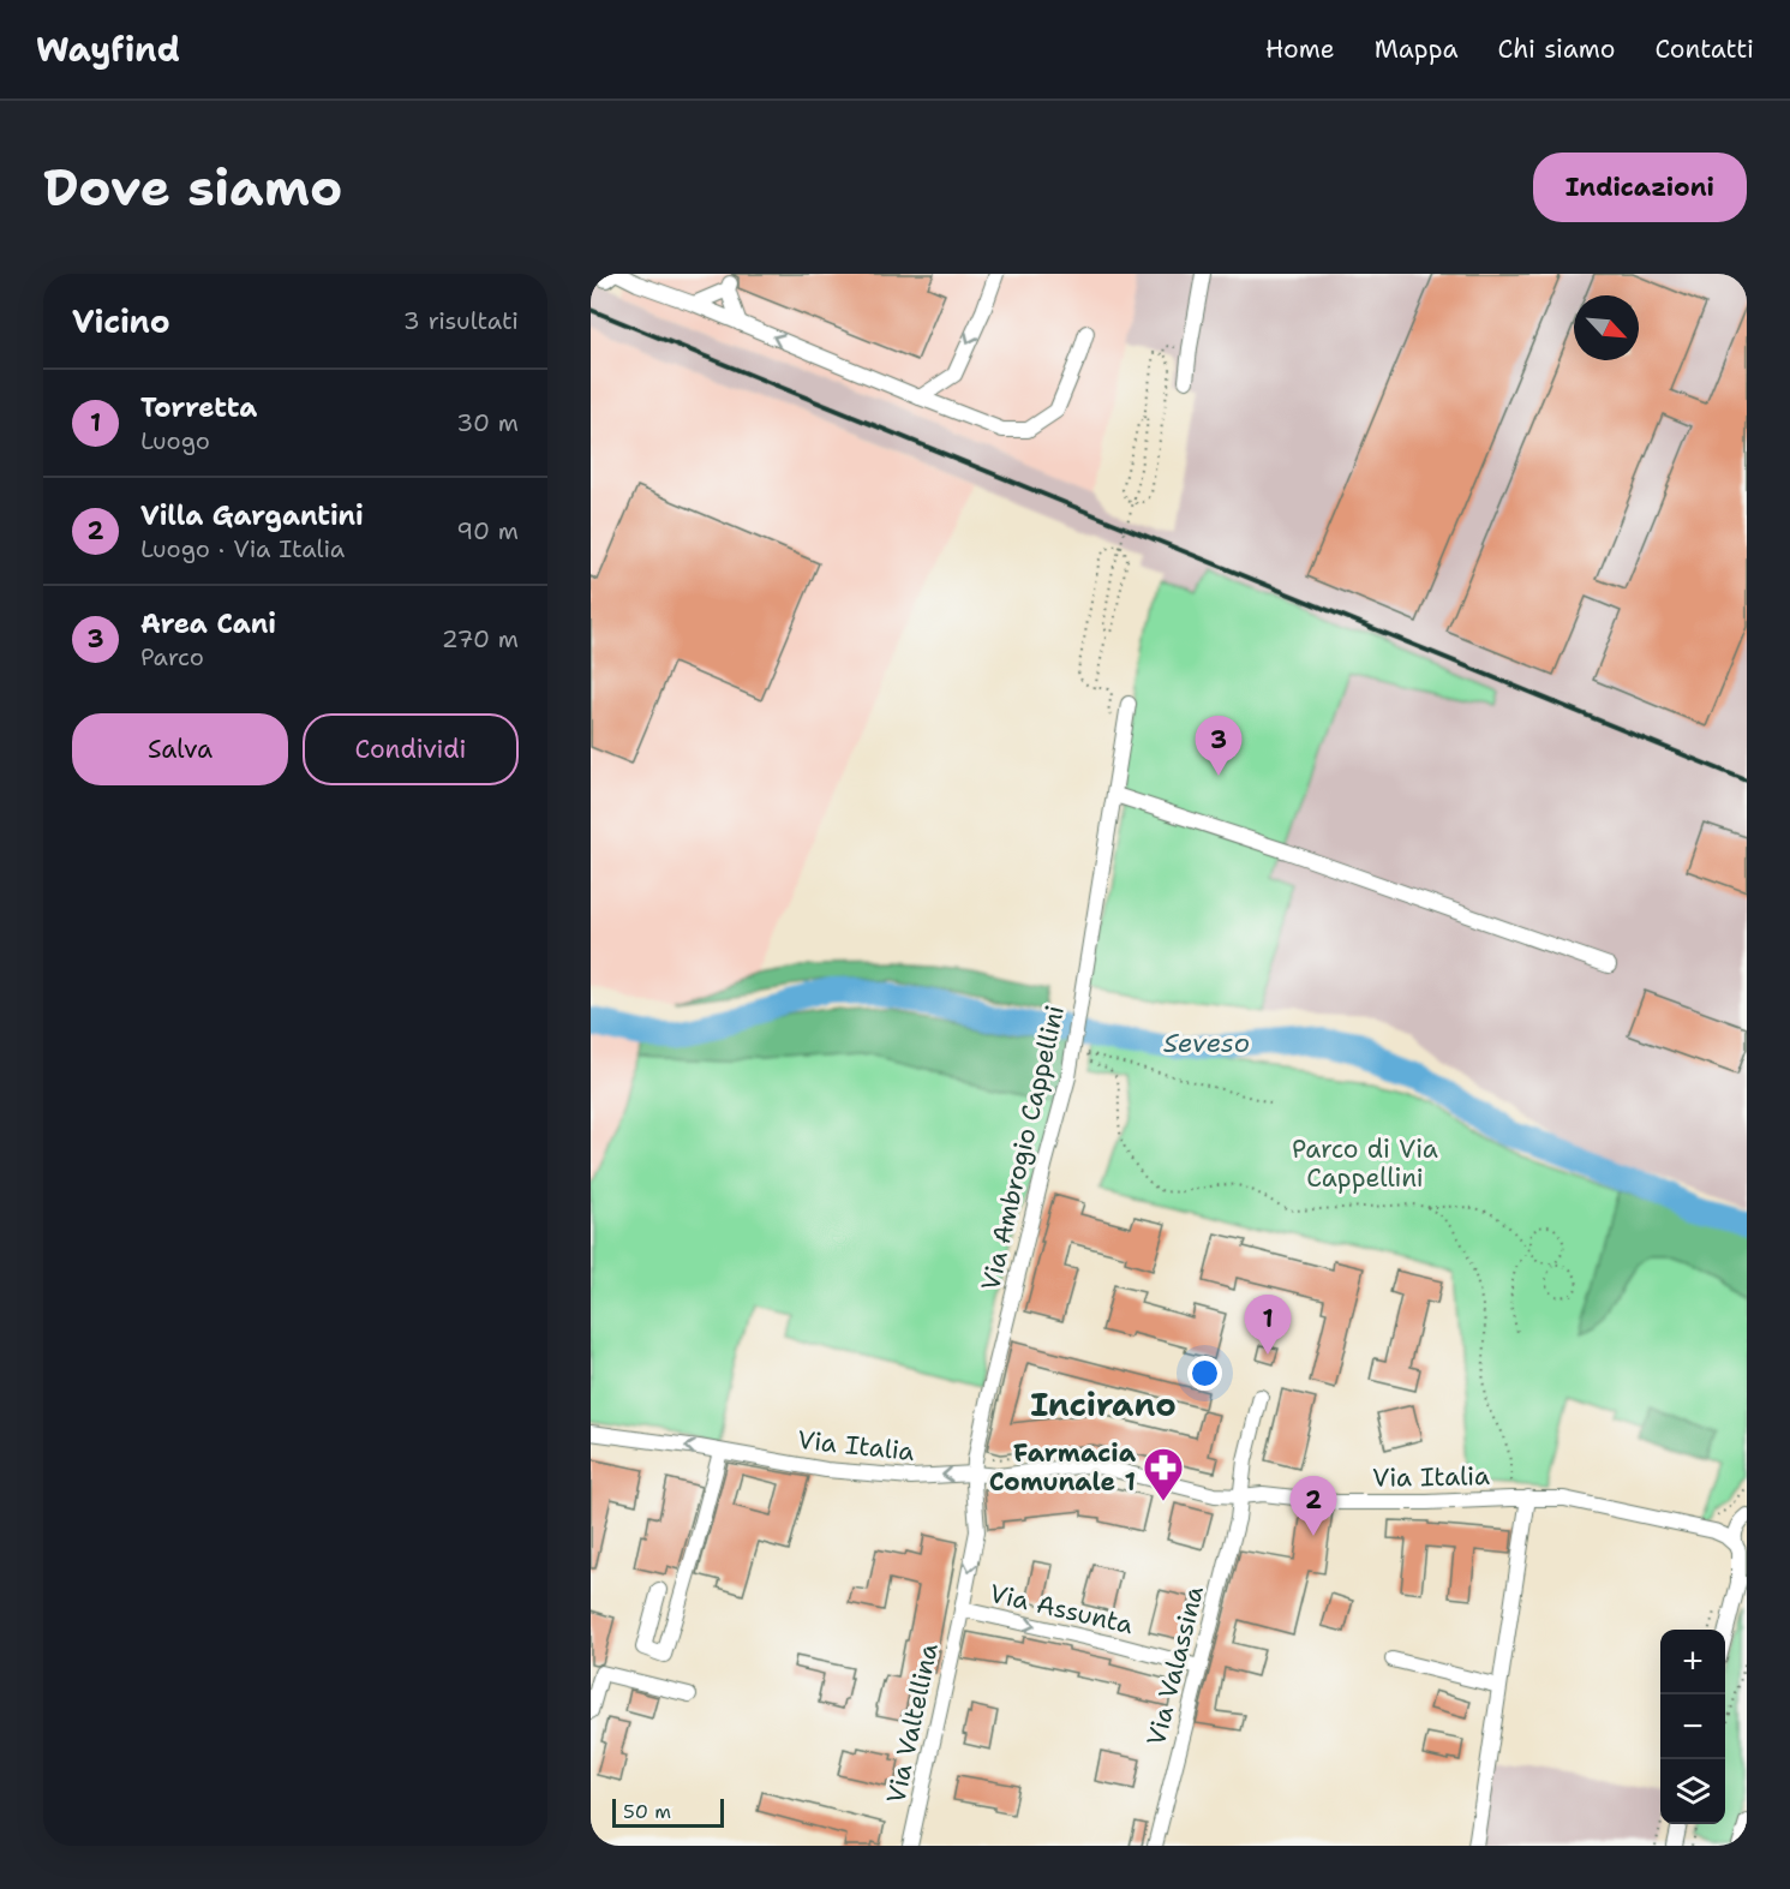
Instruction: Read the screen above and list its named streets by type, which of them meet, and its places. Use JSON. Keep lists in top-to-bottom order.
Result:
{
  "streets": {
    "street": [
      "Via Ambrogio Cappellini",
      "Via Italia",
      "Via Assunta",
      "Via Valassina",
      "Via Valtellina"
    ]
  },
  "crossings": [
    ["Via Ambrogio Cappellini", "Via Italia"],
    ["Via Ambrogio Cappellini", "Via Assunta"],
    ["Via Italia", "Via Assunta"],
    ["Via Italia", "Via Valassina"],
    ["Via Assunta", "Via Valassina"],
    ["Via Assunta", "Via Valtellina"]
  ],
  "districts": ["Incirano"],
  "water": ["Seveso"],
  "parks": ["Parco di Via Cappellini"],
  "places": {
    "pharmacy": ["Farmacia Comunale 1"]
  },
  "scale_bar": "50 m",
  "north": "bottom right",
  "page": {
    "header": "Wayfind",
    "nav": [
      "Home",
      "Mappa",
      "Chi siamo",
      "Contatti"
    ],
    "buttons": [
      "Indicazioni",
      ["Salva", "Condividi"]
    ],
    "title": "Dove siamo",
    "heading": ["Vicino", "3 risultati"],
    "list": [
      {
        "mark": "1",
        "name": "Torretta",
        "note": "Luogo",
        "value": "30 m"
      },
      {
        "mark": "2",
        "name": "Villa Gargantini",
        "note": "Luogo · Via Italia",
        "value": "90 m"
      },
      {
        "mark": "3",
        "name": "Area Cani",
        "note": "Parco",
        "value": "270 m"
      }
    ],
    "pins": ["3", "1", "2"],
    "map_buttons": ["+", "−"],
    "scale": "50 m"
  }
}
